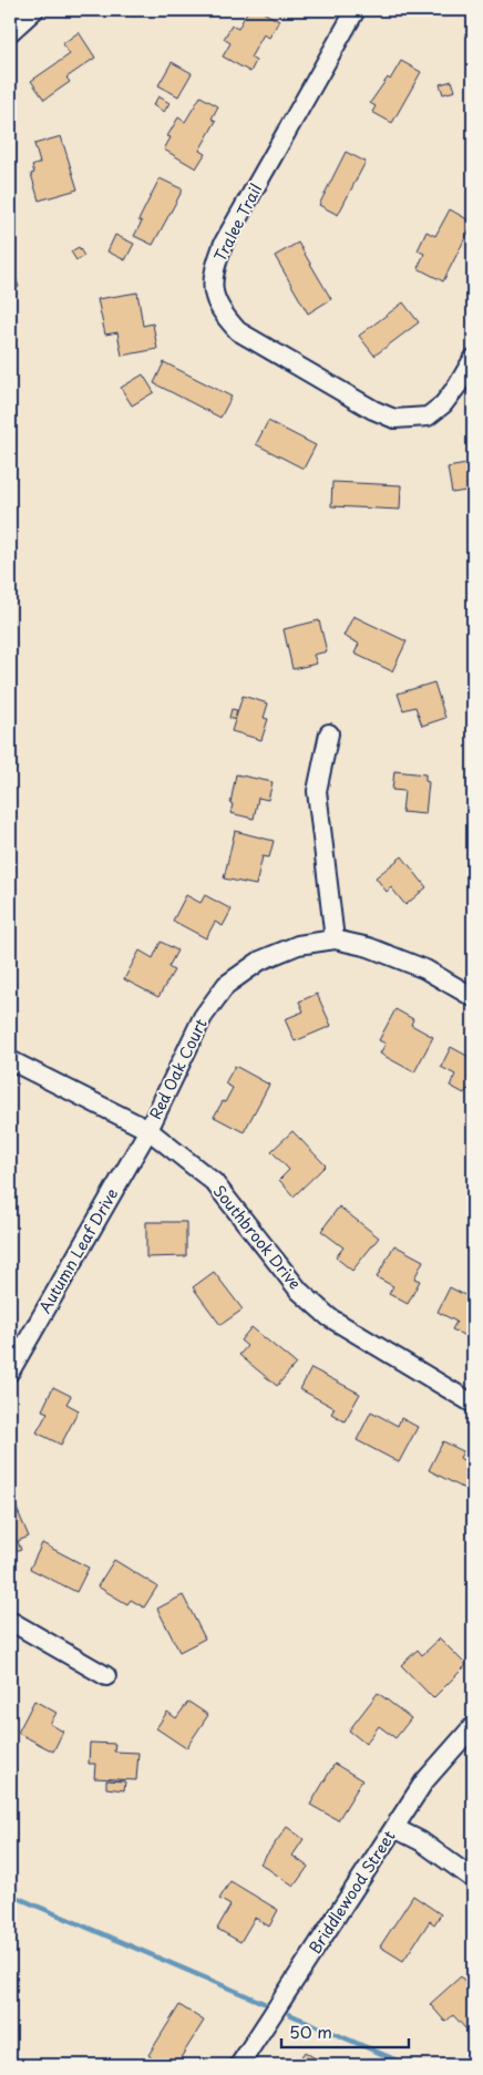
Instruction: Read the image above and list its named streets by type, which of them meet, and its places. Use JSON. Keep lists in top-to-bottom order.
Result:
{
  "streets": {
    "street": [
      "Tralee Trail",
      "Red Oak Court",
      "Southbrook Drive",
      "Autumn Leaf Drive",
      "Briddlewood Street"
    ]
  },
  "crossings": [
    ["Red Oak Court", "Southbrook Drive"],
    ["Red Oak Court", "Autumn Leaf Drive"],
    ["Southbrook Drive", "Autumn Leaf Drive"]
  ],
  "scale_bar": "50 m"
}
